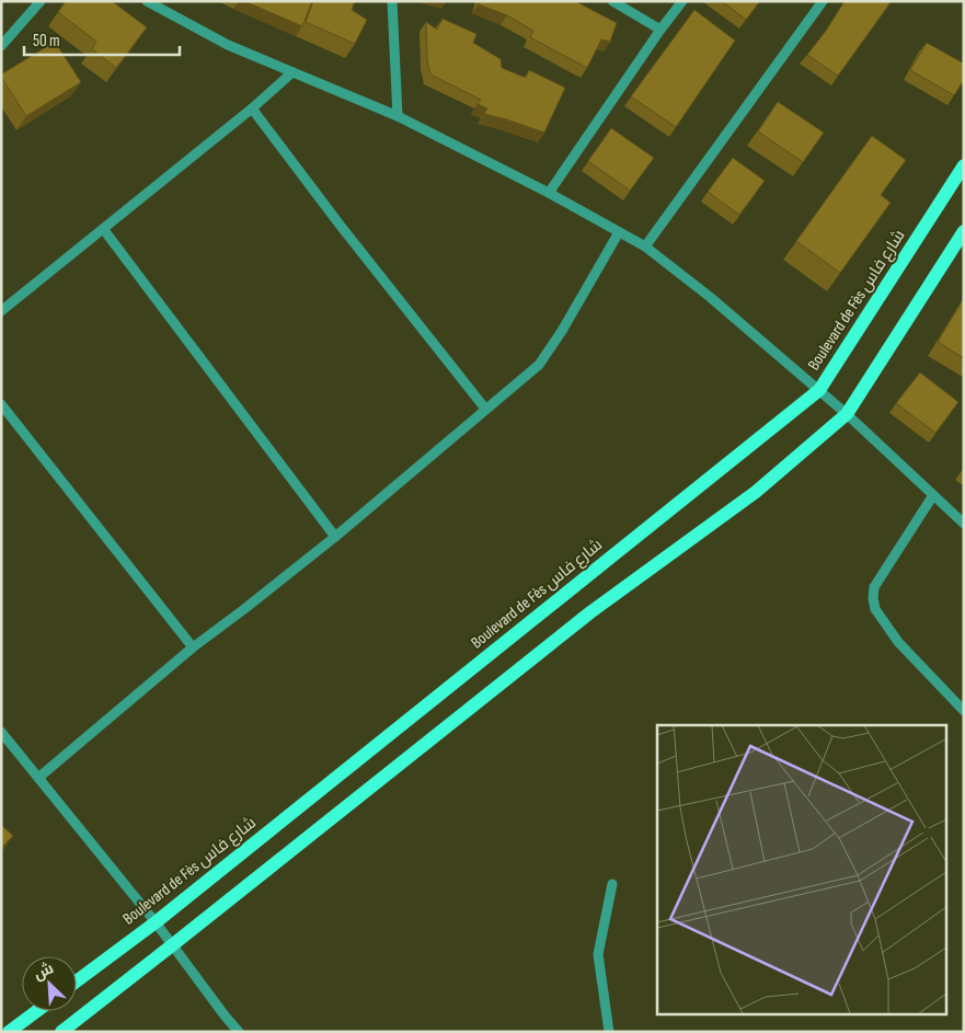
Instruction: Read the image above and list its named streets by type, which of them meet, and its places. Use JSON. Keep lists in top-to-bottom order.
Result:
{
  "streets": {
    "main road": ["Boulevard de Fès شارع فاس"]
  },
  "scale_bar": "50 m",
  "north": "top left"
}
